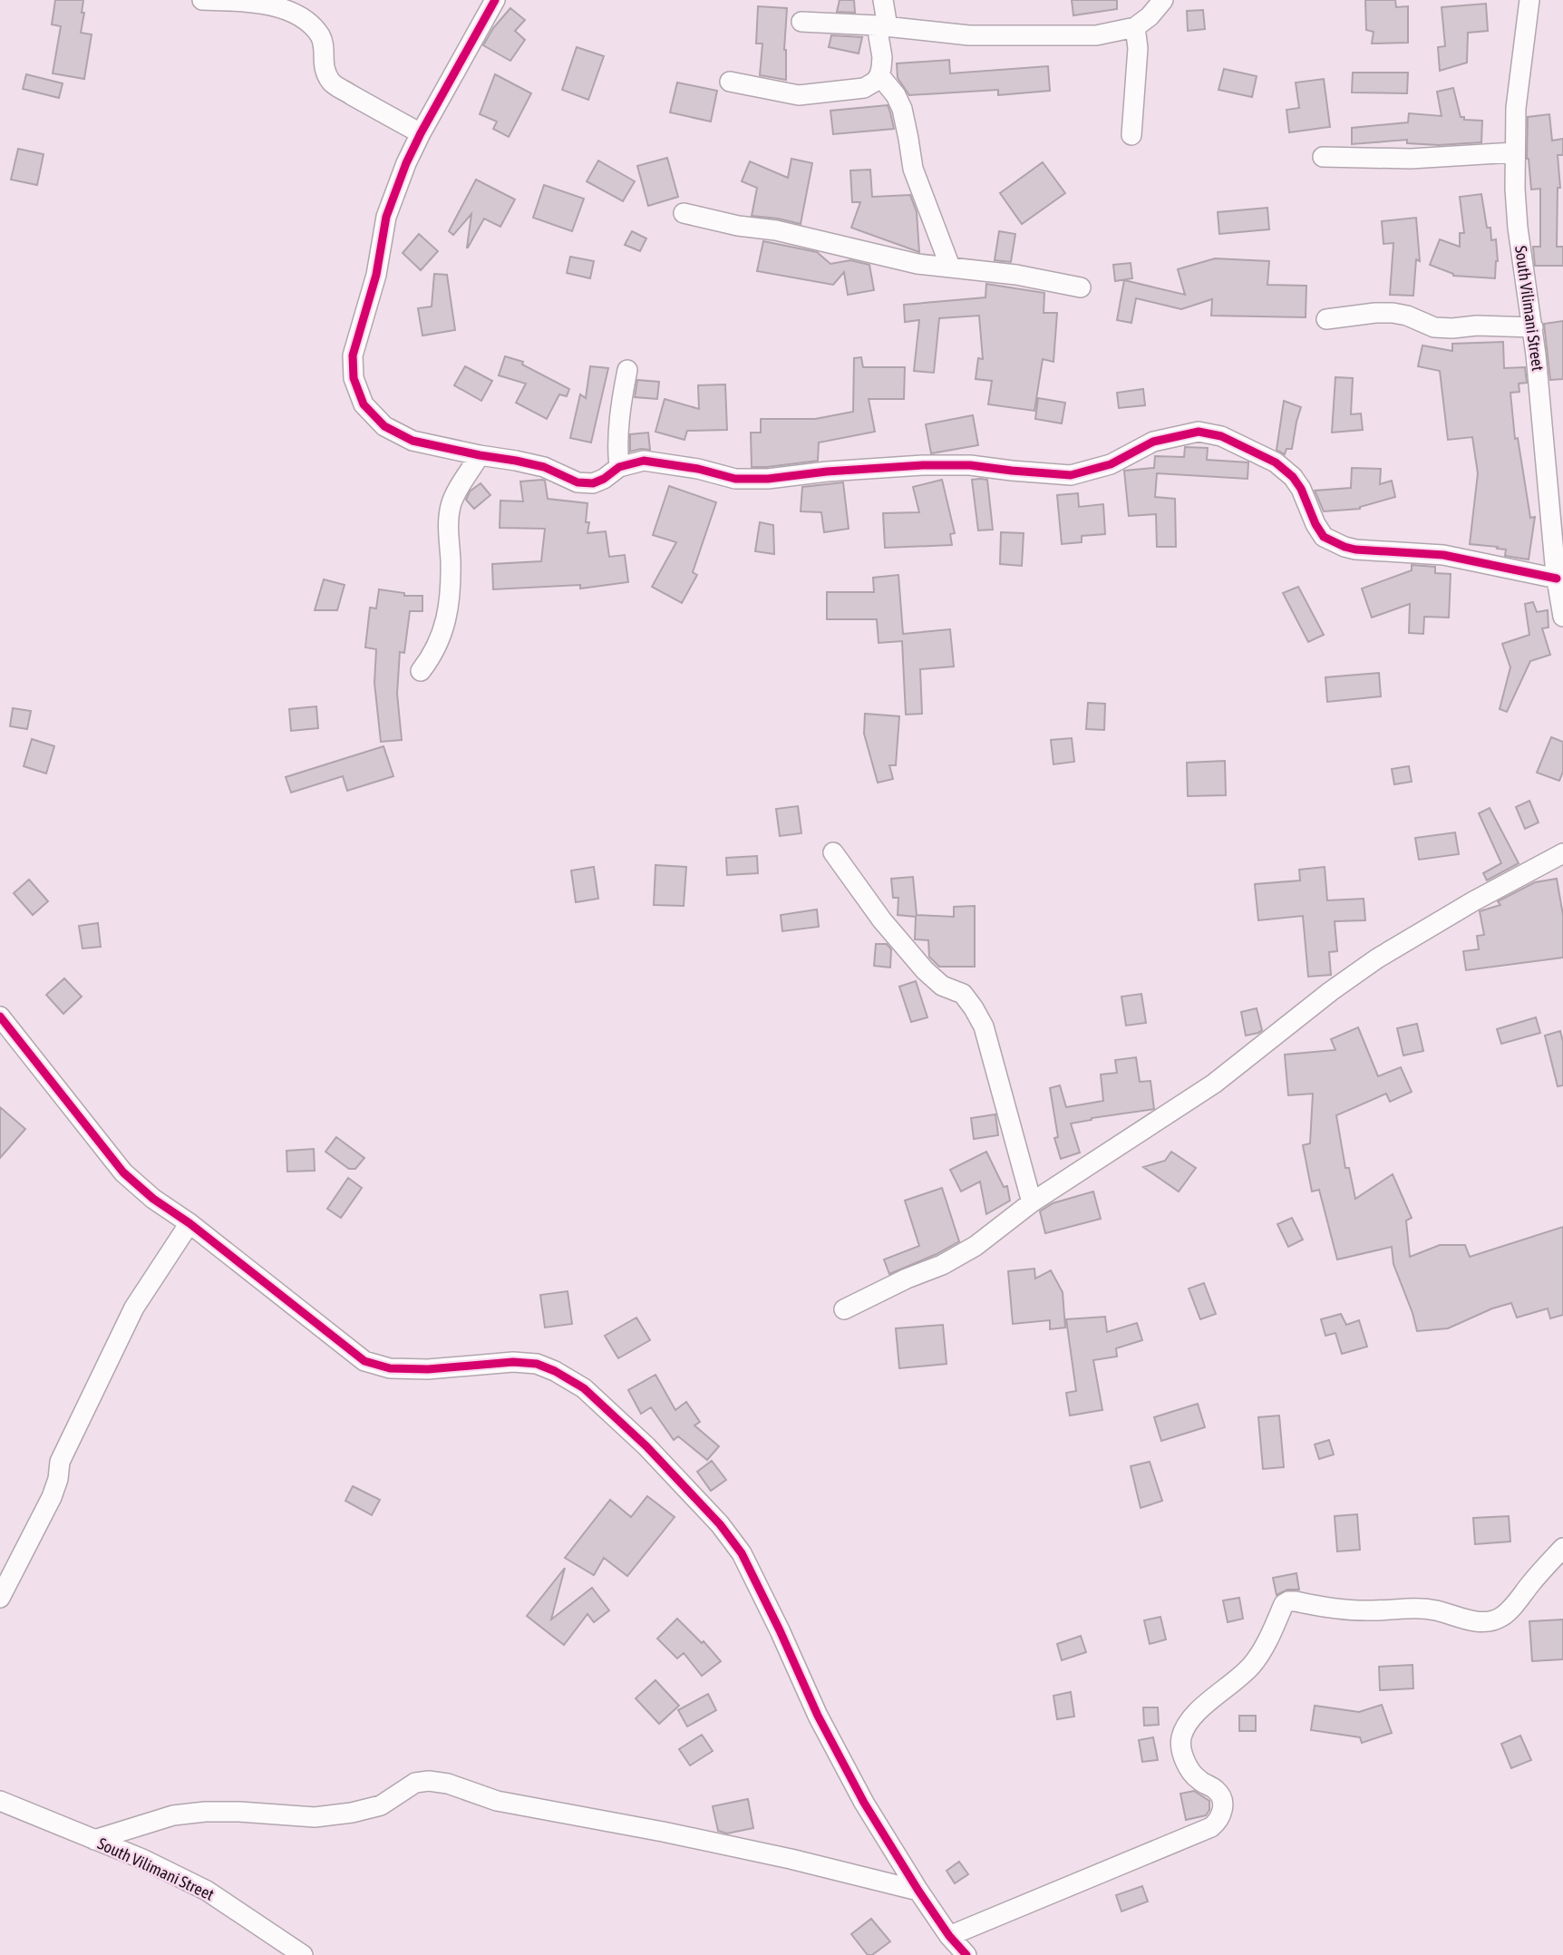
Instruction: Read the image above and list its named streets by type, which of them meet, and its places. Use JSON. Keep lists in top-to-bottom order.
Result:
{
  "streets": {
    "street": ["South Vilimani Street"]
  }
}
